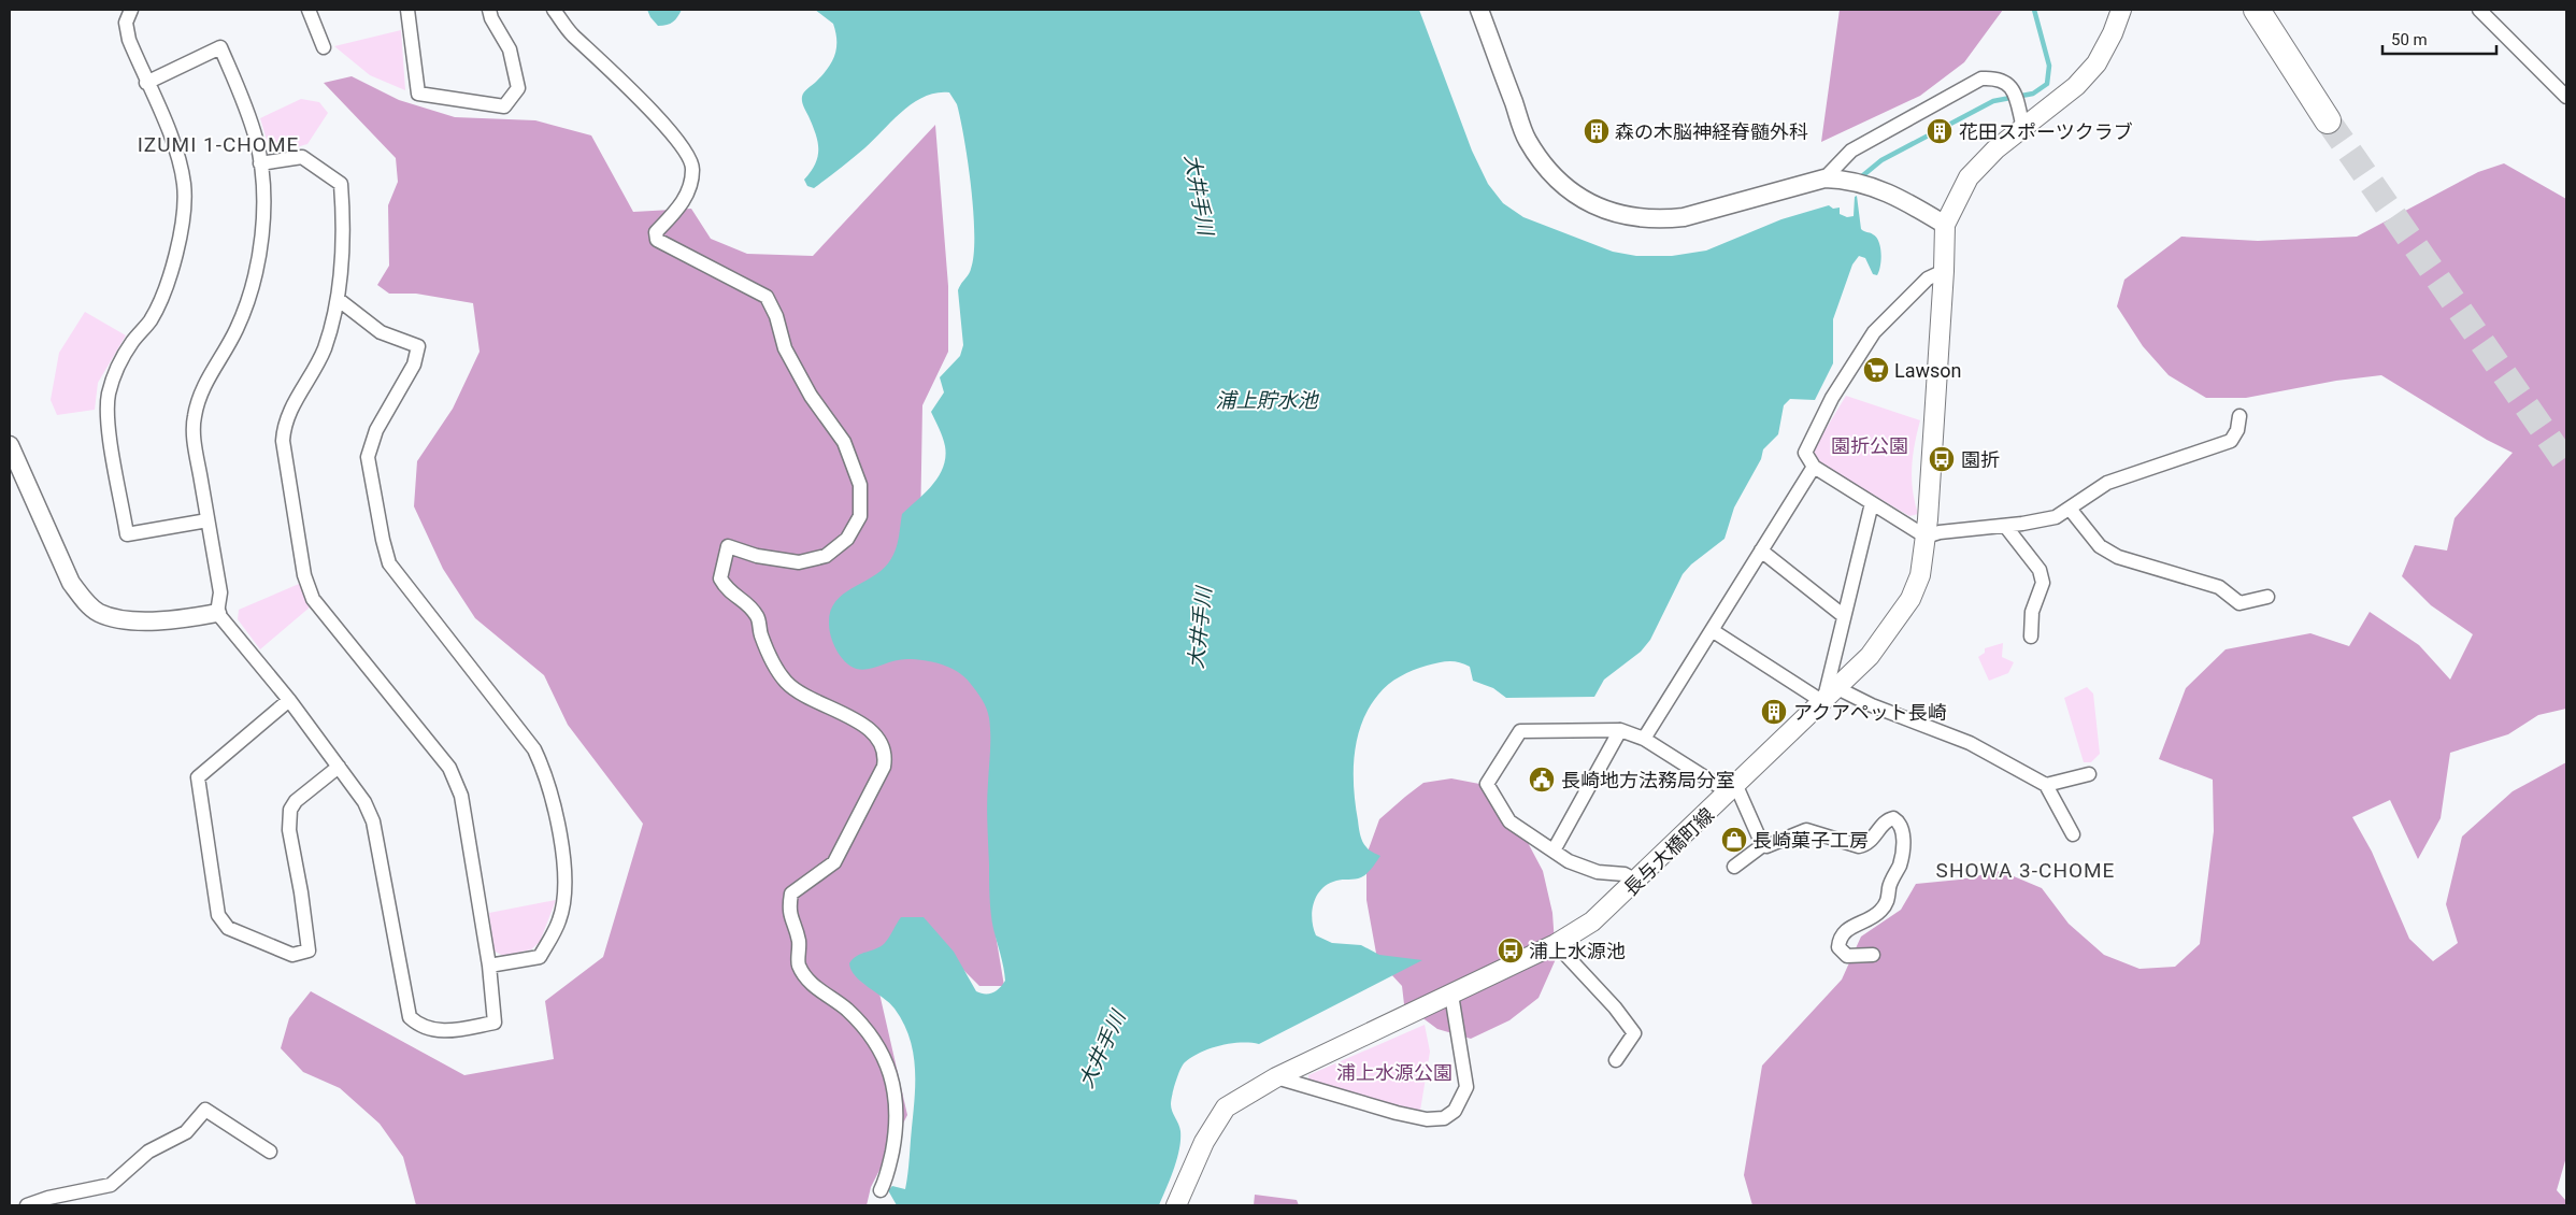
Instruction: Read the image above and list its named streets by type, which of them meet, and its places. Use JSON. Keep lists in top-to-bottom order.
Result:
{
  "streets": {
    "main road": ["長与大橋町線"]
  },
  "districts": ["IZUMI 1-CHOME", "SHOWA 3-CHOME"],
  "water": ["大井手川", "浦上貯水池"],
  "parks": ["園折公園", "浦上水源公園"],
  "places": {
    "building": ["森の木脳神経脊髄外科", "花田スポーツクラブ", "アクアペット長崎"],
    "supermarket": ["Lawson"],
    "bus stop": ["園折", "浦上水源池"],
    "public building": ["長崎地方法務局分室"],
    "shop": ["長崎菓子工房"]
  },
  "scale_bar": "50 m"
}
